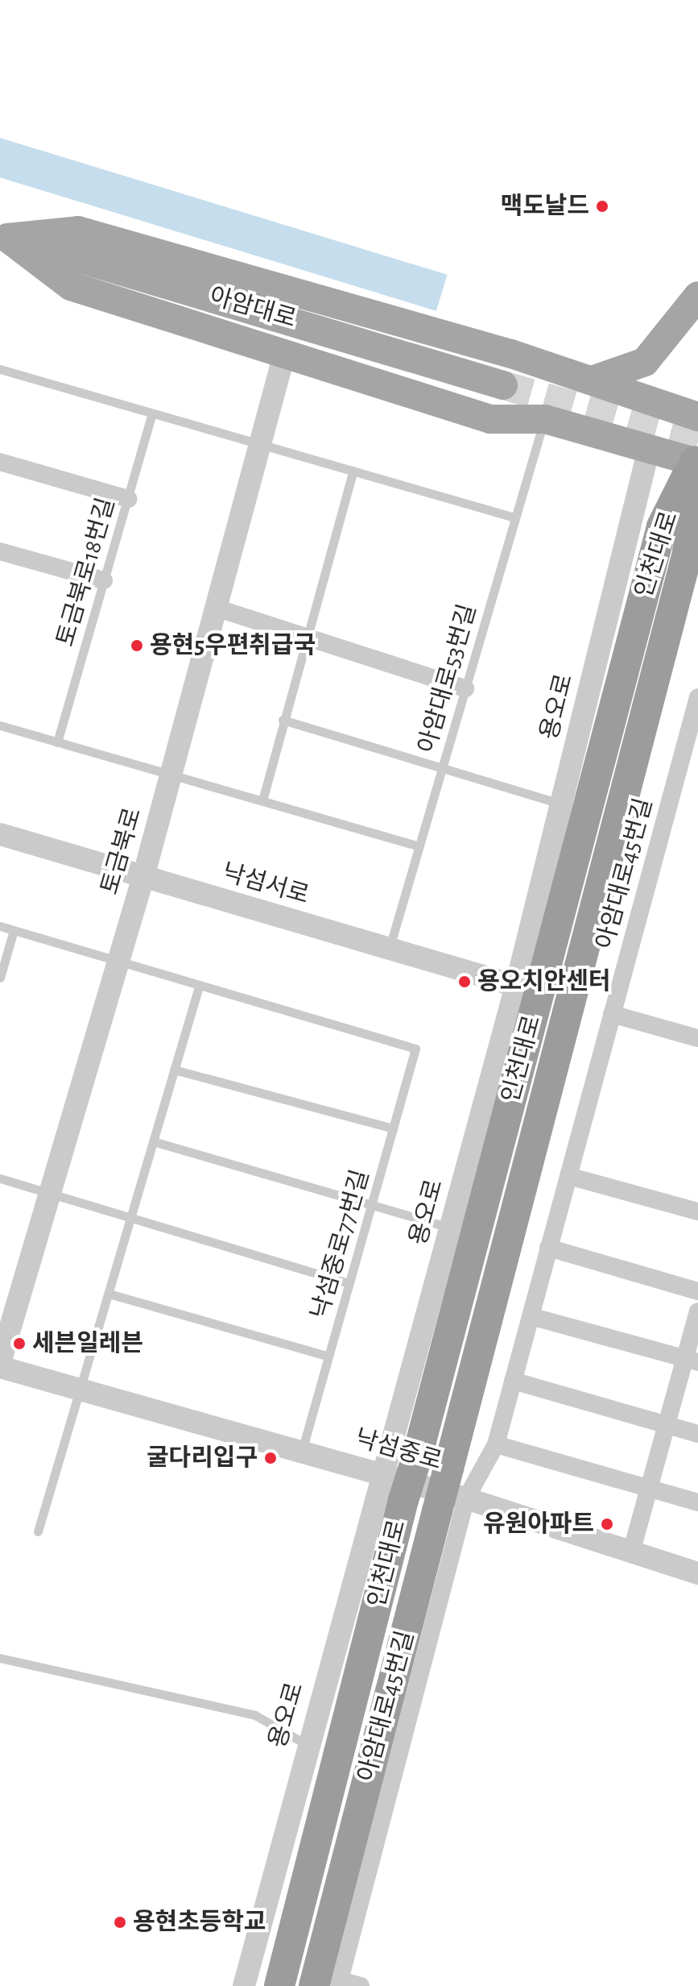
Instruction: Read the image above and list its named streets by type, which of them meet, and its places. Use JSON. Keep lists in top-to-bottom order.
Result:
{
  "streets": {
    "highway": ["인천대로"],
    "main road": ["아암대로"],
    "street": [
      "용오로",
      "토금북로",
      "아암대로45번길",
      "낙섬서로",
      "낙섬중로"
    ],
    "lane": ["토금북로18번길", "아암대로53번길", "낙섬중로77번길"]
  },
  "crossings": [
    ["인천대로", "아암대로45번길"],
    ["아암대로53번길", "낙섬서로"],
    ["용오로", "낙섬서로"],
    ["용오로", "낙섬중로"],
    ["토금북로", "낙섬서로"],
    ["토금북로", "낙섬중로"],
    ["아암대로45번길", "낙섬중로"],
    ["낙섬중로77번길", "낙섬중로"]
  ],
  "places": [
    "맥도날드",
    "용현5우편취급국",
    "용오치안센터",
    "세븐일레븐",
    "굴다리입구",
    "유원아파트",
    "용현초등학교"
  ]
}
